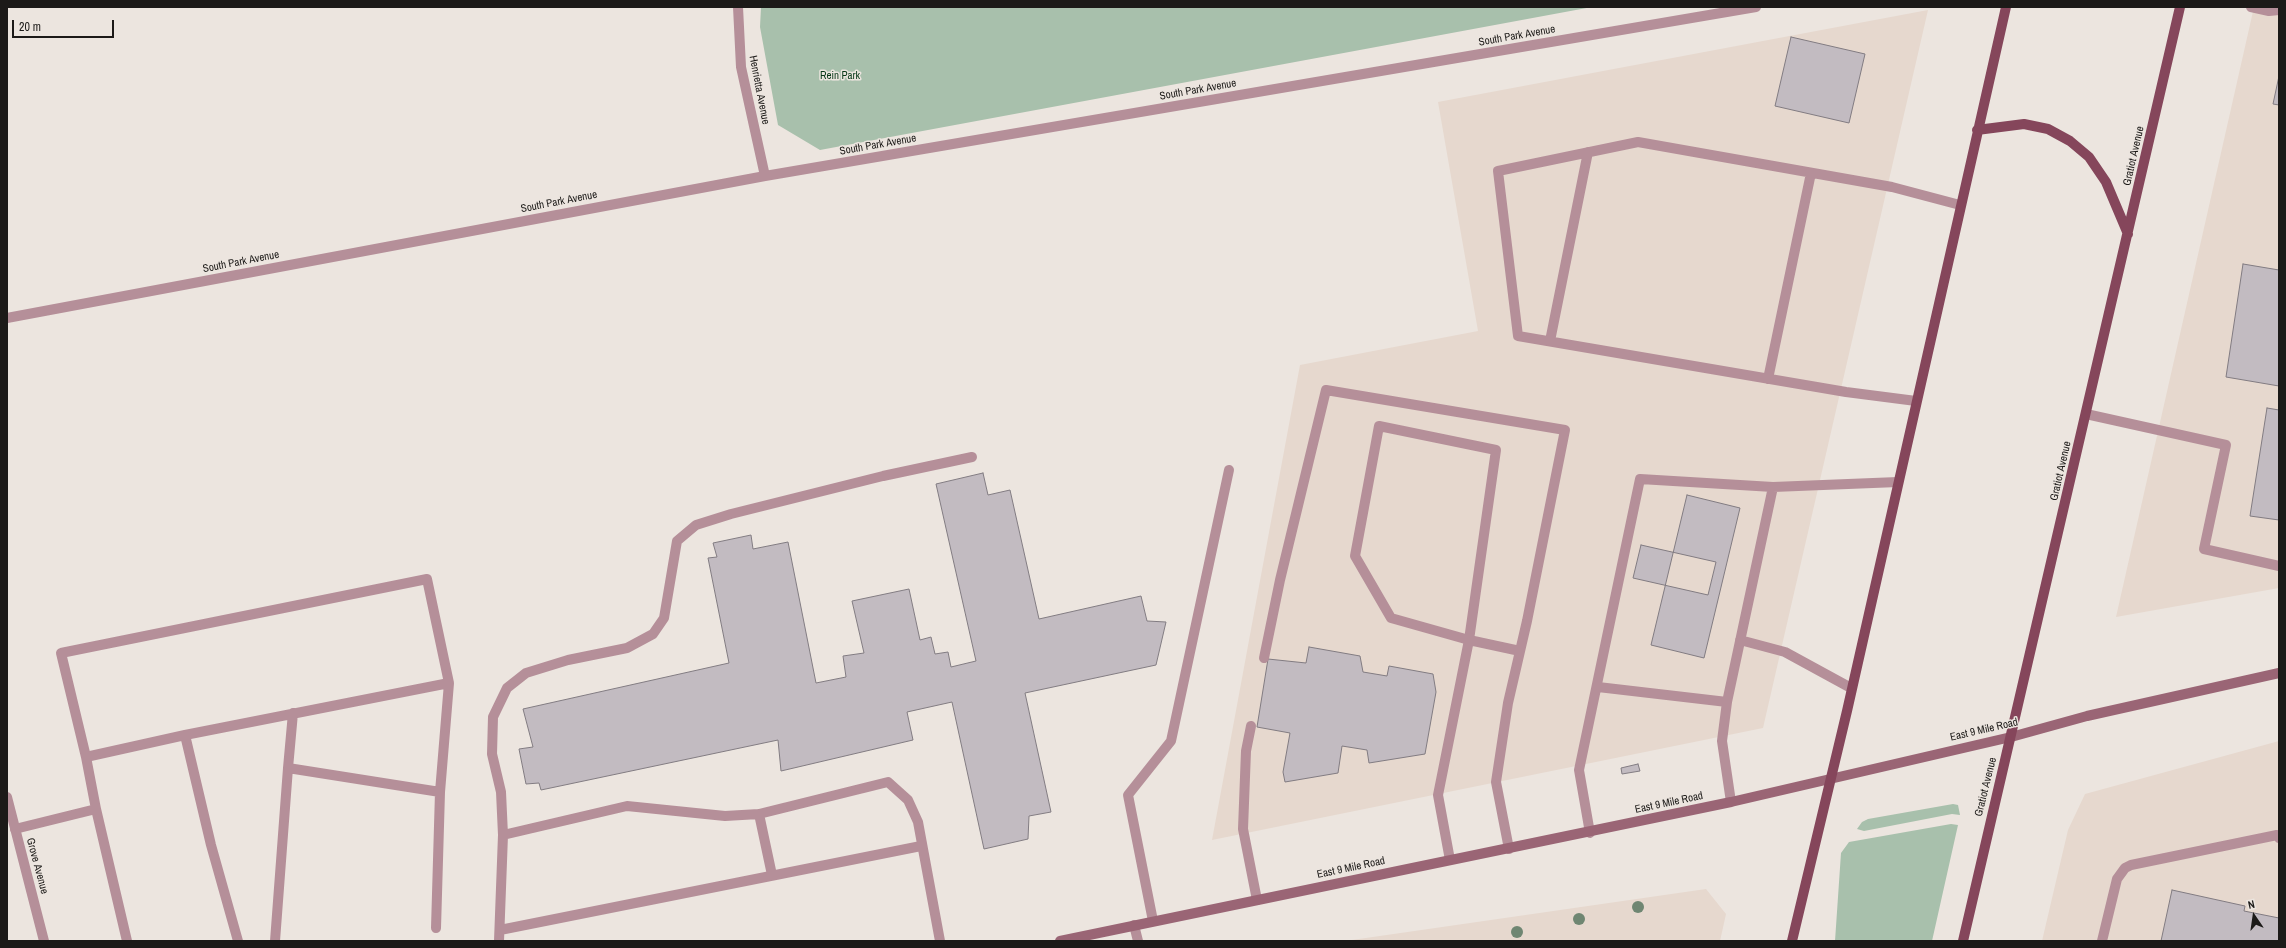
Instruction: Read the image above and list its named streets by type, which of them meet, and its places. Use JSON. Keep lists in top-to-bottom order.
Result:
{
  "streets": {
    "main road": ["Gratiot Avenue", "East 9 Mile Road"],
    "street": ["South Park Avenue", "Henrietta Avenue", "Grove Avenue"]
  },
  "crossings": [
    ["South Park Avenue", "Henrietta Avenue"],
    ["Gratiot Avenue", "East 9 Mile Road"]
  ],
  "parks": ["Rein Park"],
  "scale_bar": "20 m",
  "north": "top"
}
